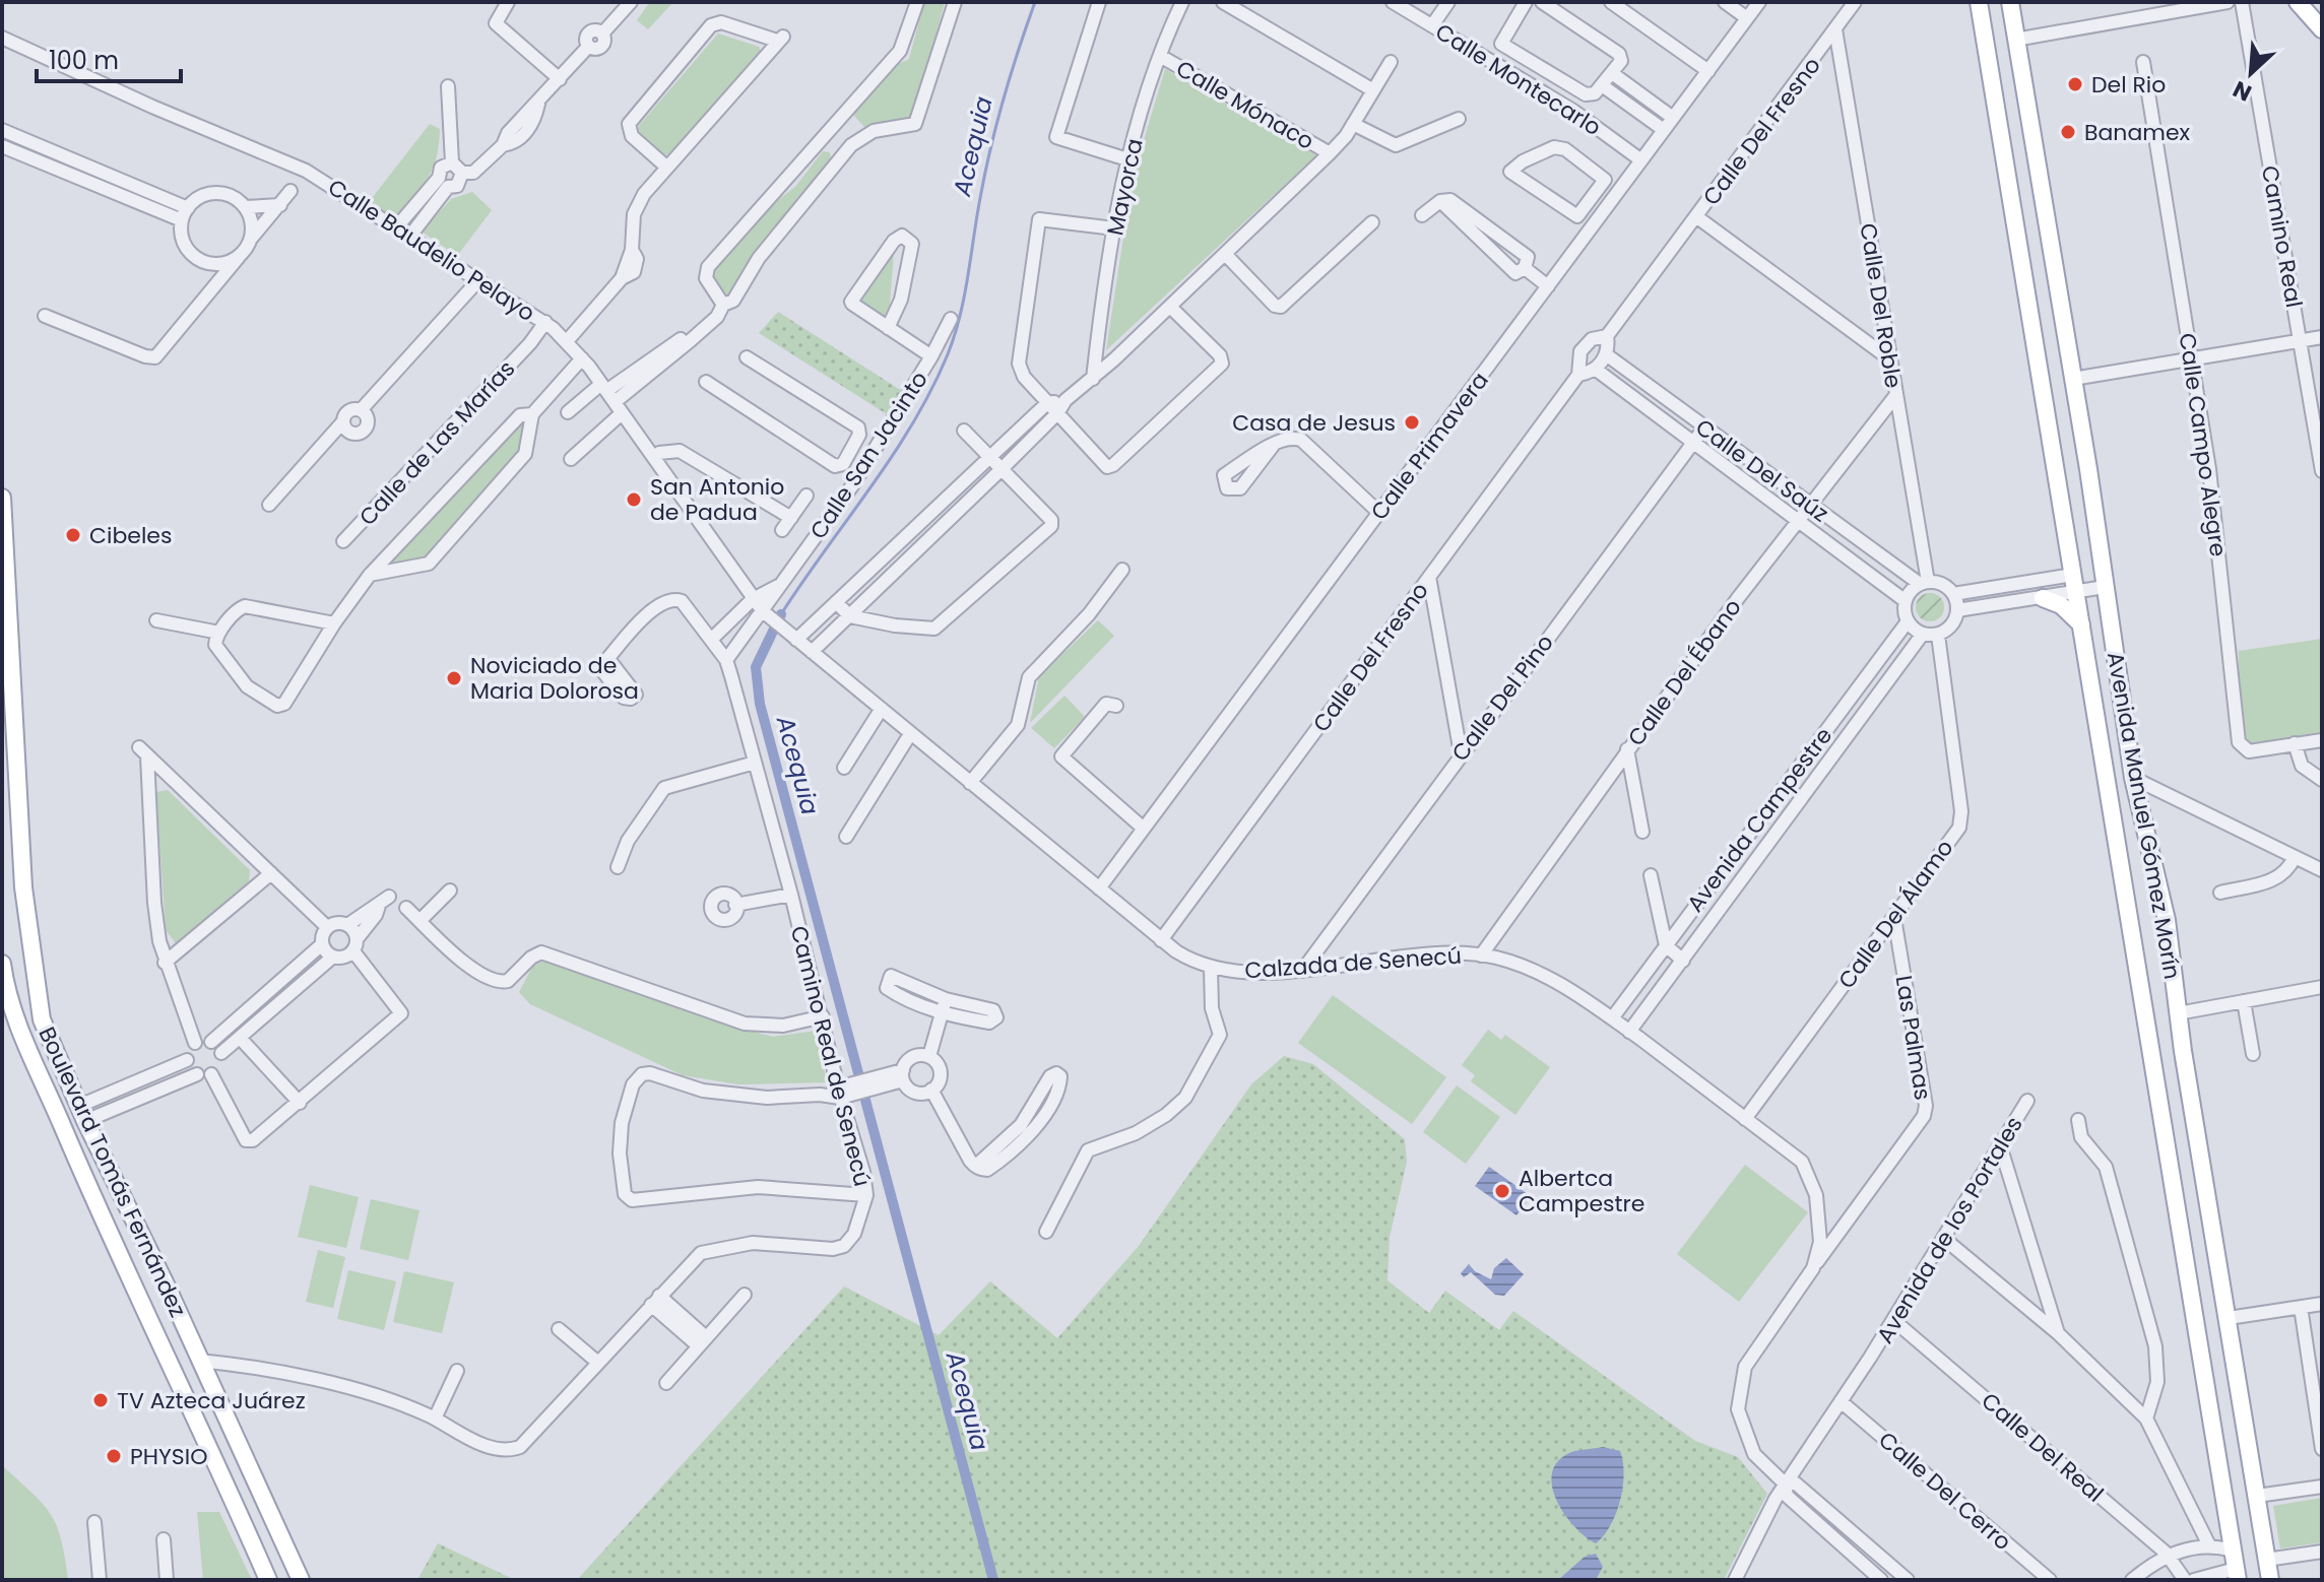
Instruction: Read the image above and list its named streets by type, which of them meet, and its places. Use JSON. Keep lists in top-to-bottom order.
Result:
{
  "streets": {
    "main road": ["Avenida Manuel Gómez Morín", "Boulevard Tomás Fernández"],
    "street": [
      "Calle Montecarlo",
      "Calle Mónaco",
      "Calle Del Fresno",
      "Mayorca",
      "Camino Real",
      "Calle Baudelio Pelayo",
      "Calle Del Roble",
      "Calle de Las Marías",
      "Calle Campo Alegre",
      "Calle Primavera",
      "Calle San Jacinto",
      "Calle Del Saúz",
      "Calle Del Ébano",
      "Calle Del Pino",
      "Avenida Campestre",
      "Calle Del Álamo",
      "Calzada de Senecú",
      "Las Palmas",
      "Camino Real de Senecú",
      "Avenida de los Portales",
      "Calle Del Real",
      "Calle Del Cerro"
    ]
  },
  "crossings": [
    ["Calle Montecarlo", "Calle Primavera"],
    ["Calle Mónaco", "Mayorca"],
    ["Calle Del Fresno", "Calle Del Roble"],
    ["Calle Del Fresno", "Calzada de Senecú"],
    ["Calle Baudelio Pelayo", "Calle de Las Marías"],
    ["Calle Baudelio Pelayo", "Calle San Jacinto"],
    ["Calle Baudelio Pelayo", "Calzada de Senecú"],
    ["Calle Del Roble", "Calle Del Saúz"],
    ["Calle Del Roble", "Calle Del Ébano"],
    ["Calle Del Roble", "Avenida Campestre"],
    ["Calle Del Roble", "Calle Del Álamo"],
    ["Calle Primavera", "Calzada de Senecú"],
    ["Calle San Jacinto", "Calzada de Senecú"],
    ["Calle San Jacinto", "Camino Real de Senecú"],
    ["Calle Del Saúz", "Calle Del Ébano"],
    ["Calle Del Saúz", "Calle Del Pino"],
    ["Calle Del Saúz", "Avenida Campestre"],
    ["Calle Del Saúz", "Calle Del Álamo"],
    ["Calle Del Ébano", "Calzada de Senecú"],
    ["Calle Del Pino", "Calzada de Senecú"],
    ["Avenida Campestre", "Calle Del Álamo"],
    ["Avenida Campestre", "Calzada de Senecú"],
    ["Calle Del Álamo", "Calzada de Senecú"],
    ["Calle Del Álamo", "Las Palmas"],
    ["Calzada de Senecú", "Las Palmas"],
    ["Calzada de Senecú", "Avenida de los Portales"],
    ["Camino Real de Senecú", "Boulevard Tomás Fernández"],
    ["Avenida de los Portales", "Calle Del Real"],
    ["Avenida de los Portales", "Calle Del Cerro"]
  ],
  "water": ["Acequia"],
  "places": [
    "Del Rio",
    "Banamex",
    "Casa de Jesus",
    "San Antonio de Padua",
    "Cibeles",
    "Noviciado de Maria Dolorosa",
    "Albertca Campestre",
    "TV Azteca Juárez",
    "PHYSIO"
  ],
  "scale_bar": "100 m",
  "north": "bottom left"
}
